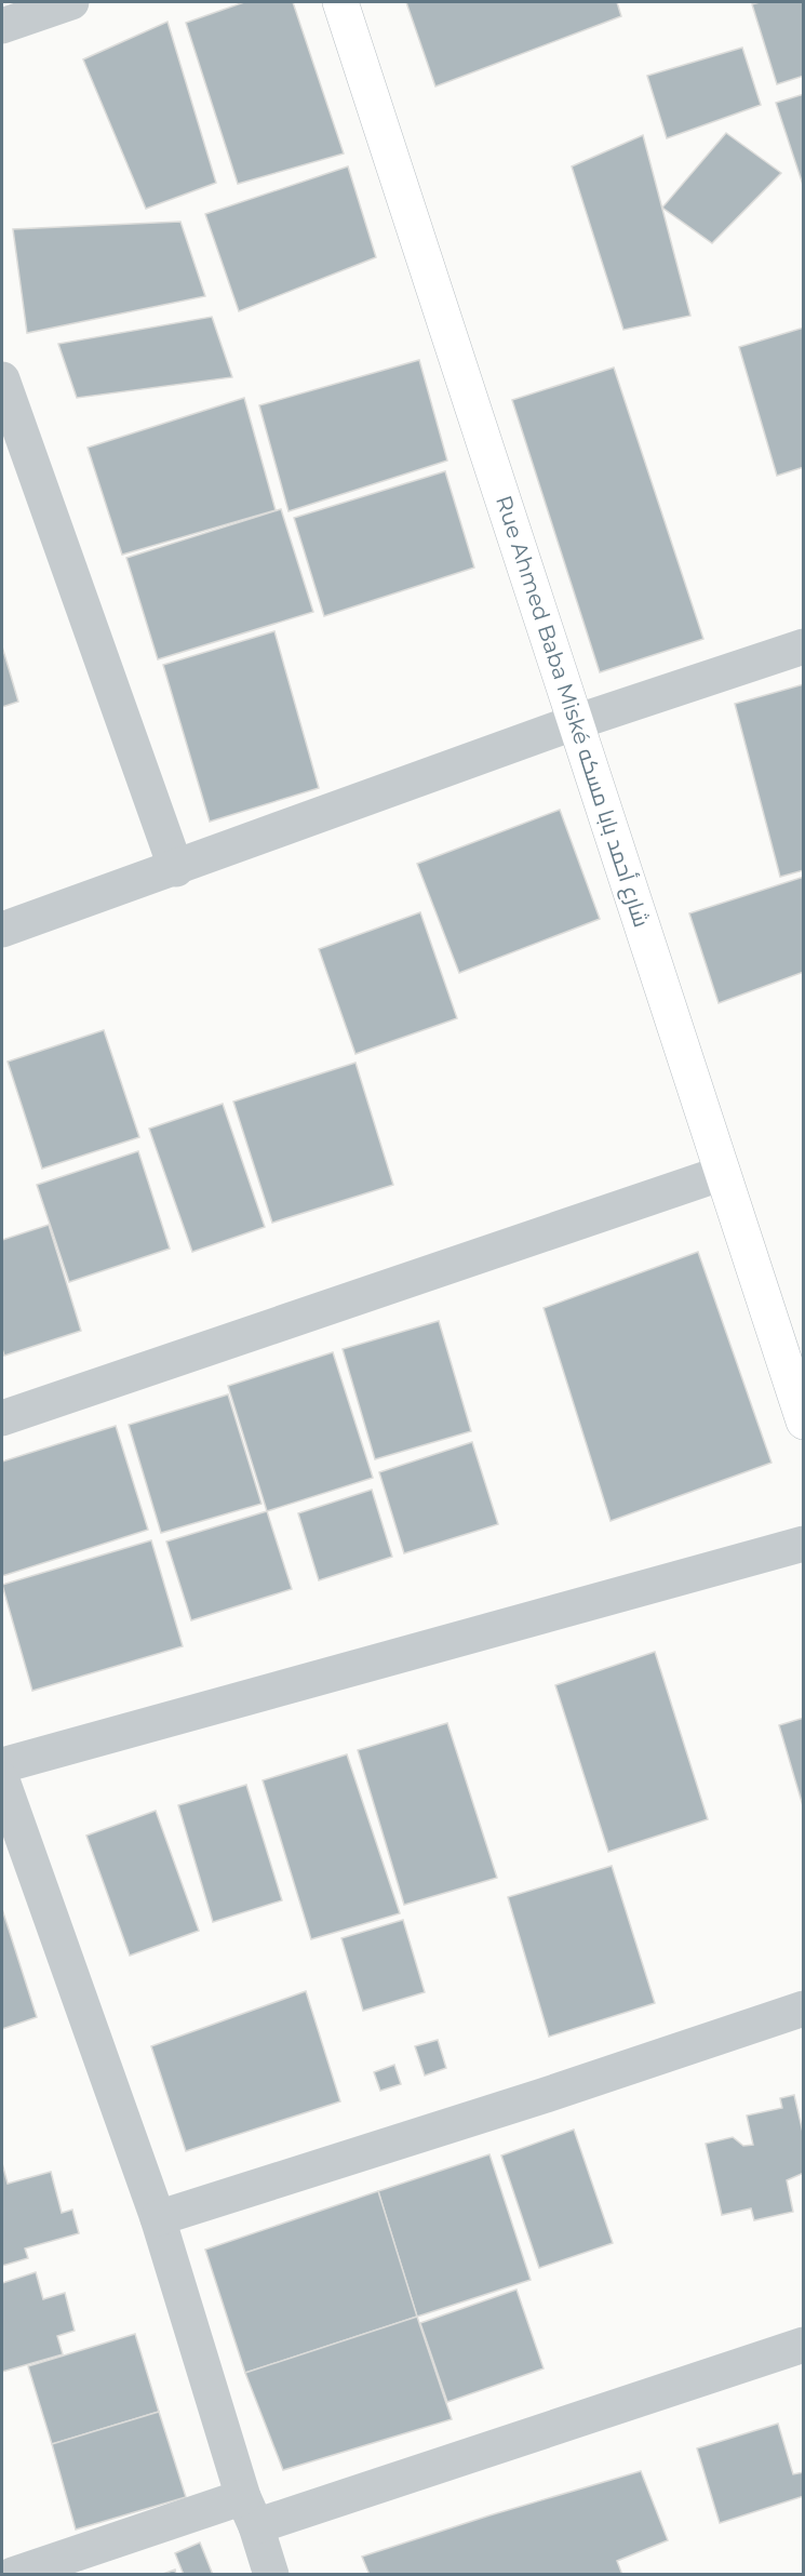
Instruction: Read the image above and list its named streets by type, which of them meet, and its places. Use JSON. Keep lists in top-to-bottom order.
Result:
{
  "streets": {
    "street": ["Rue Ahmed Baba Miské شارع أحمد بابا مسكه"]
  }
}
